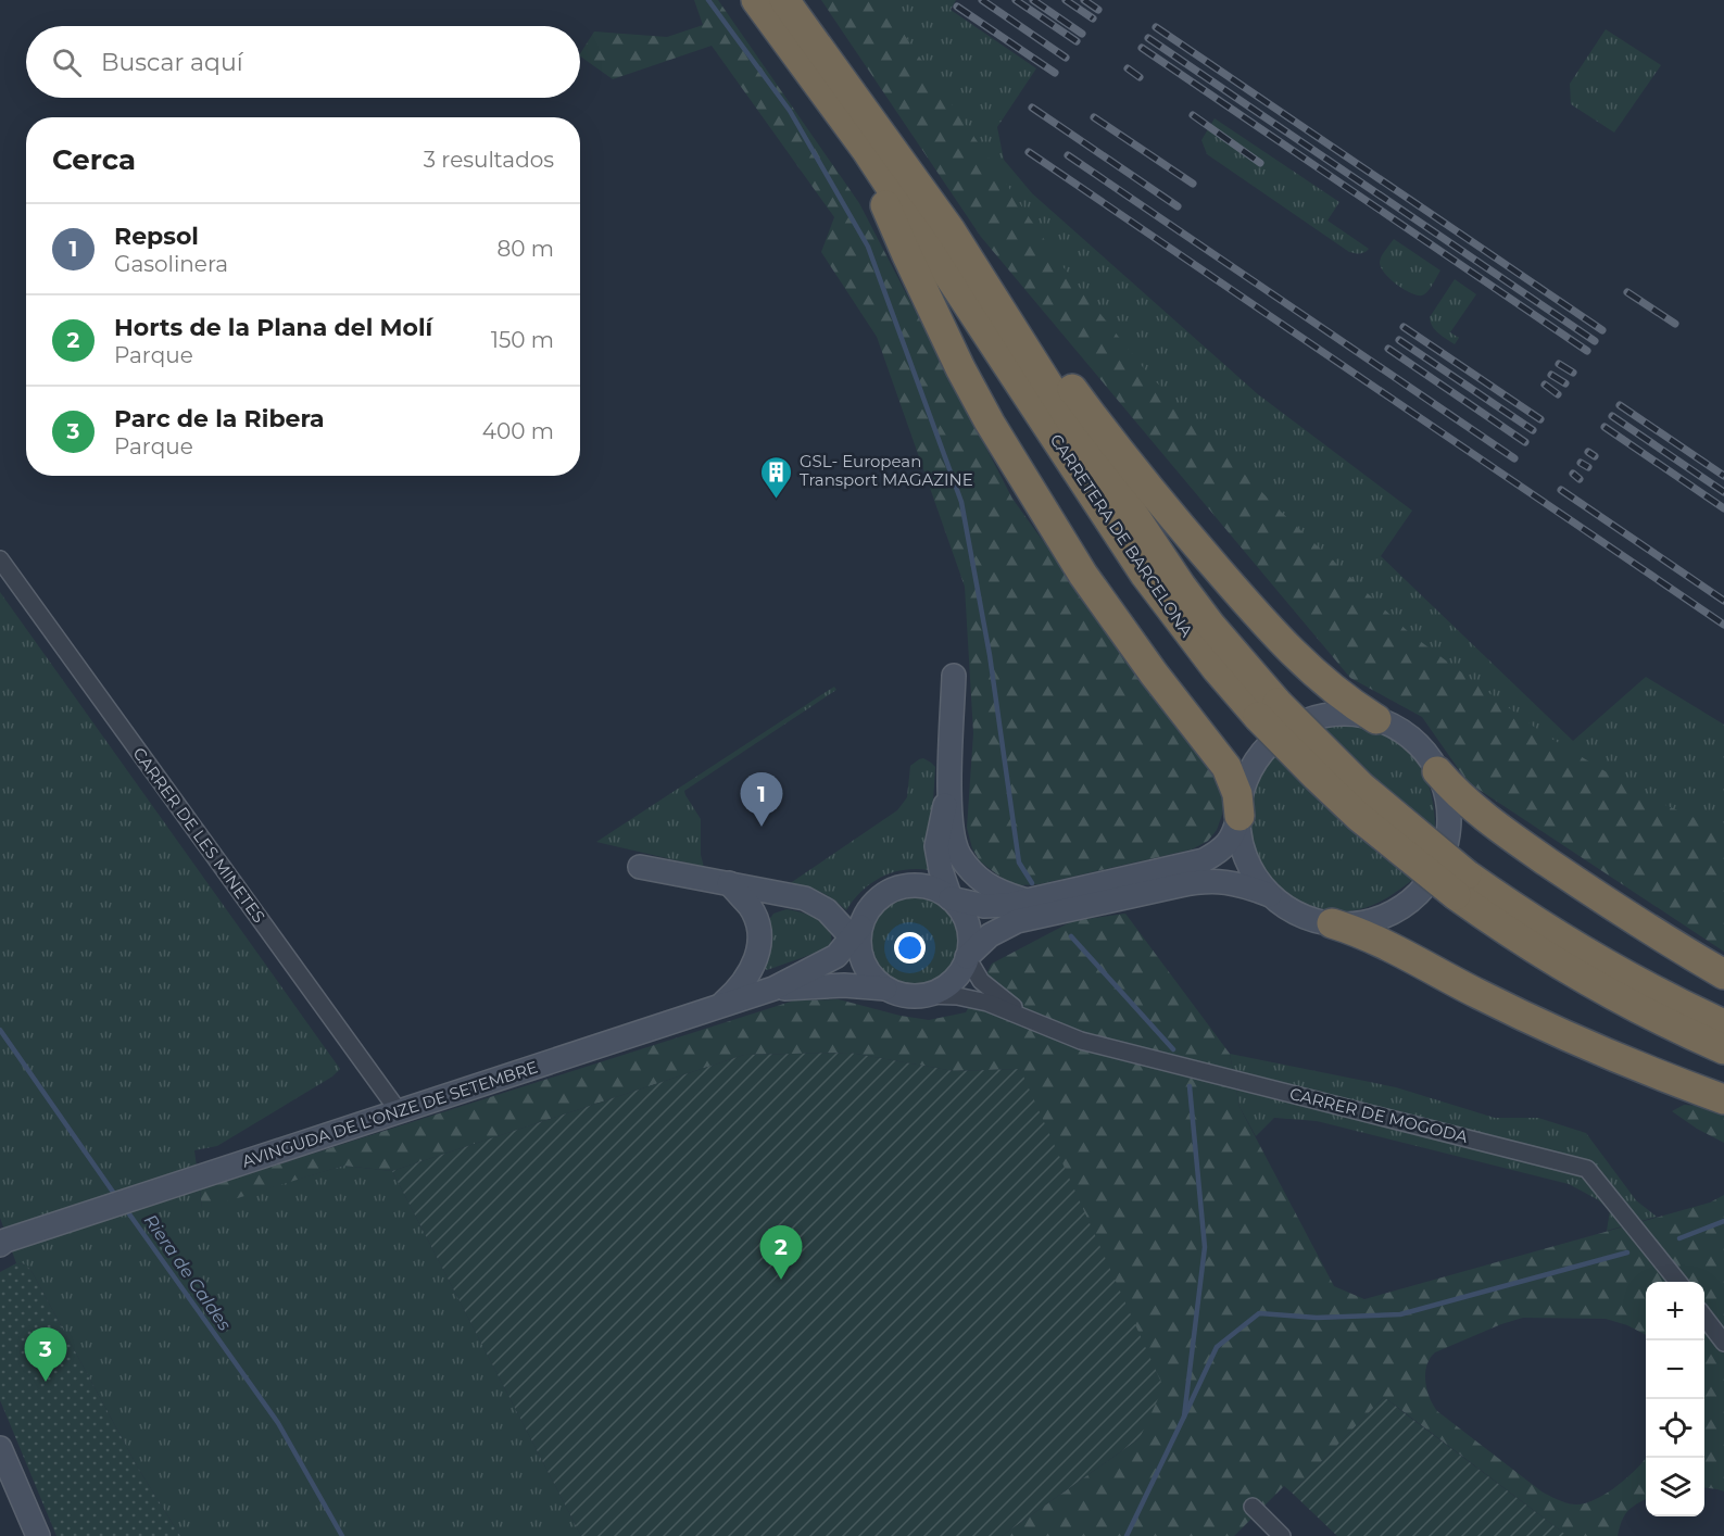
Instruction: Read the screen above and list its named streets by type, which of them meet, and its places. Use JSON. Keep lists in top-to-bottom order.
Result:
{
  "streets": {
    "highway": ["CARRETERA DE BARCELONA"],
    "main road": ["AVINGUDA DE L'ONZE DE SETEMBRE"],
    "street": ["CARRER DE LES MINETES", "CARRER DE MOGODA"]
  },
  "crossings": [
    ["CARRER DE LES MINETES", "AVINGUDA DE L'ONZE DE SETEMBRE"],
    ["AVINGUDA DE L'ONZE DE SETEMBRE", "CARRER DE MOGODA"]
  ],
  "water": ["Riera de Caldes"],
  "places": {
    "building": ["GSL- European Transport MAGAZINE"]
  },
  "page": {
    "search": "Buscar aquí",
    "heading": ["Cerca", "3 resultados"],
    "list": [
      {
        "mark": "1",
        "name": "Repsol",
        "note": "Gasolinera",
        "value": "80 m"
      },
      {
        "mark": "2",
        "name": "Horts de la Plana del Molí",
        "note": "Parque",
        "value": "150 m"
      },
      {
        "mark": "3",
        "name": "Parc de la Ribera",
        "note": "Parque",
        "value": "400 m"
      }
    ],
    "pins": ["1", "2", "3"],
    "map_buttons": ["+", "−"]
  }
}
